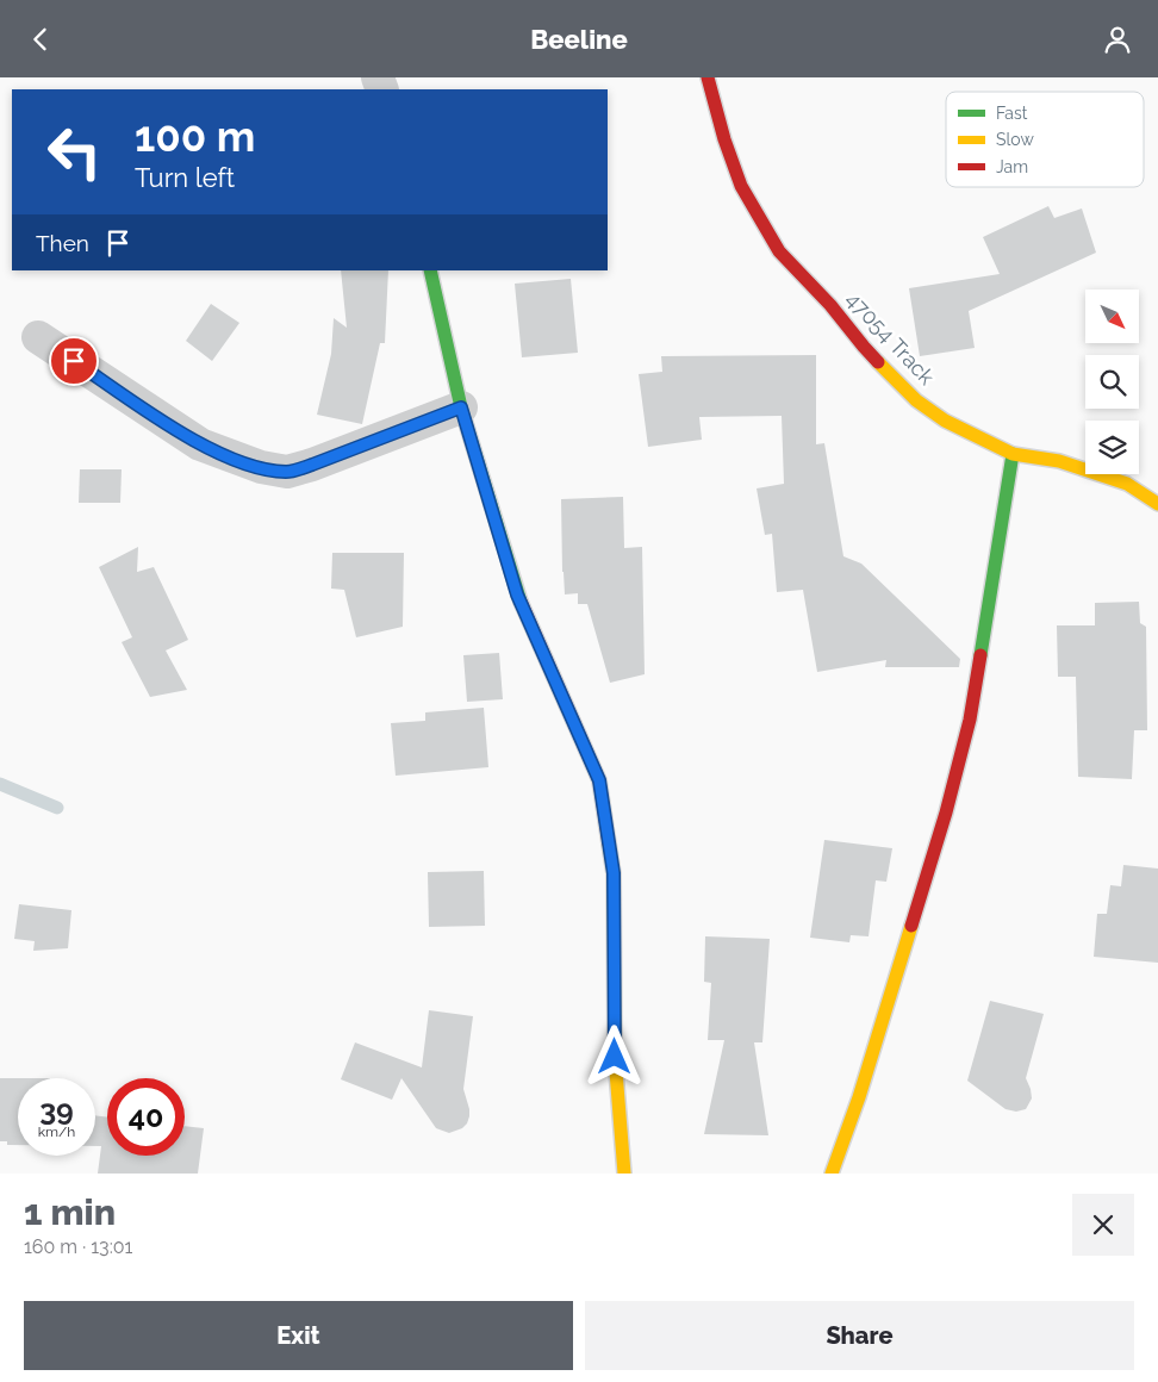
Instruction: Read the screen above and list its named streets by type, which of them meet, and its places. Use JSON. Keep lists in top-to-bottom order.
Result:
{
  "streets": {
    "street": ["47054 Track"]
  },
  "legend": ["Fast", "Slow", "Jam"],
  "north": "bottom right",
  "page": {
    "header": "Beeline",
    "turn": ["100 m", "Turn left"],
    "then": "Then",
    "speed": "39 km/h",
    "limit": "40",
    "heading": ["1 min", "160 m · 13:01"],
    "buttons": ["Exit", "Share"]
  }
}
